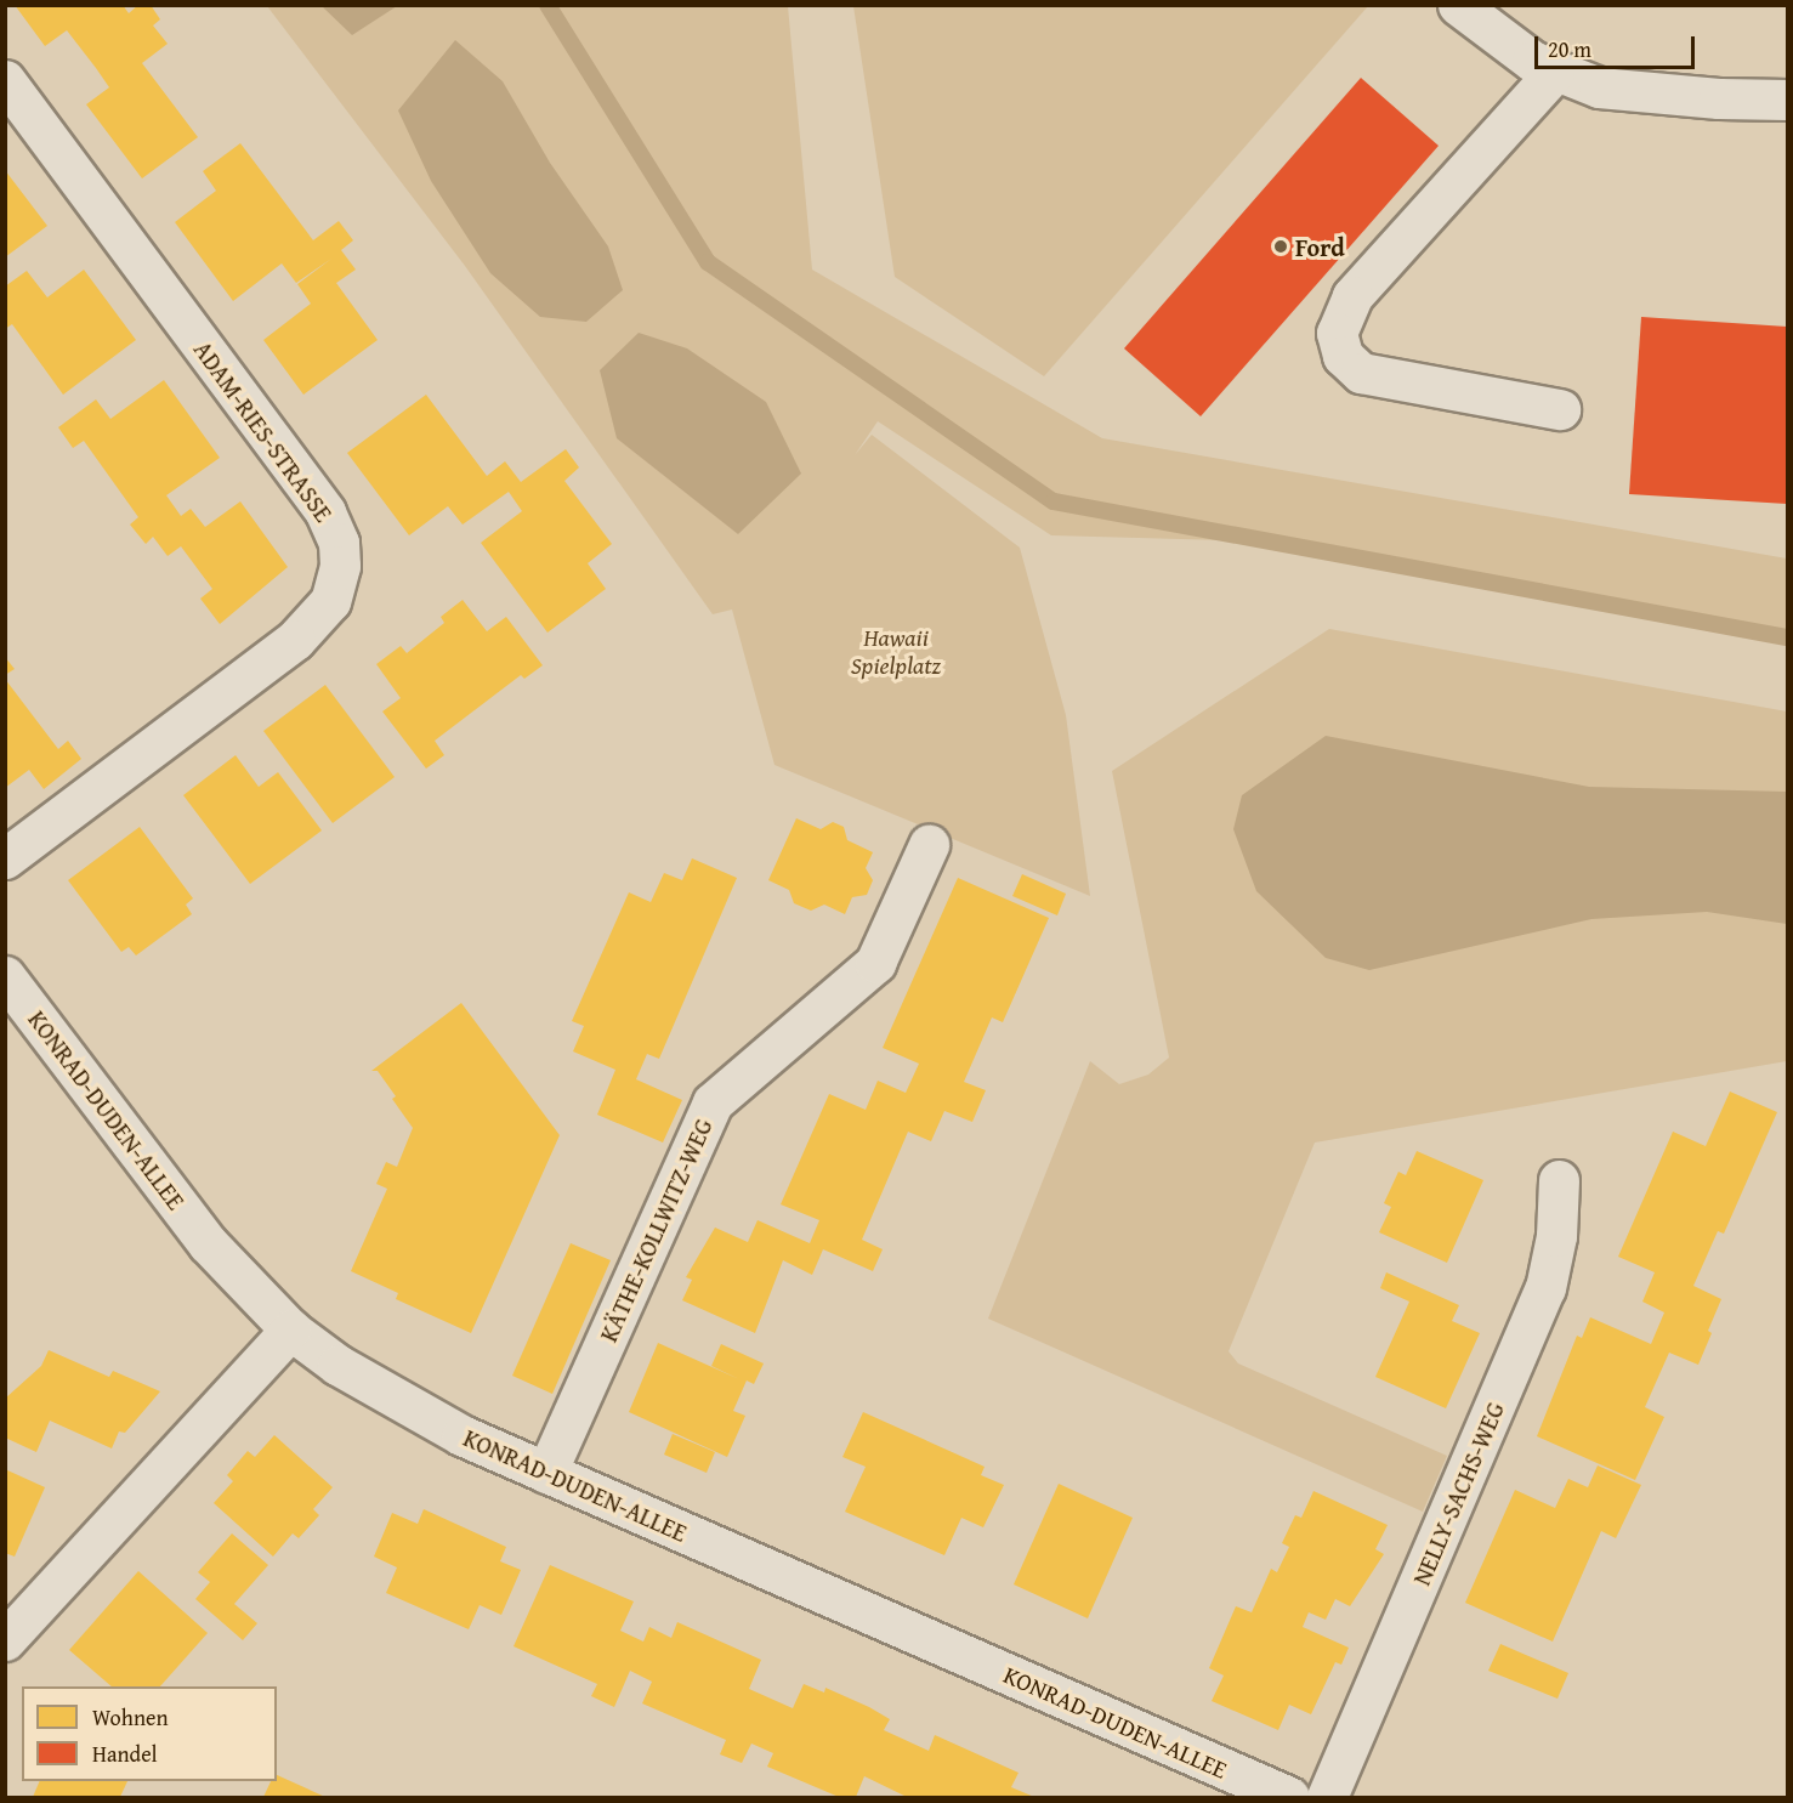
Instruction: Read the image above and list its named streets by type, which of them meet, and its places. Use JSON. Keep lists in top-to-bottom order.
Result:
{
  "streets": {
    "street": [
      "ADAM-RIES-STRASSE",
      "KONRAD-DUDEN-ALLEE",
      "KÄTHE-KOLLWITZ-WEG",
      "NELLY-SACHS-WEG"
    ]
  },
  "crossings": [
    ["KONRAD-DUDEN-ALLEE", "KÄTHE-KOLLWITZ-WEG"]
  ],
  "parks": ["Hawaii Spielplatz"],
  "places": ["Ford"],
  "legend": ["Wohnen", "Handel"],
  "scale_bar": "20 m"
}
